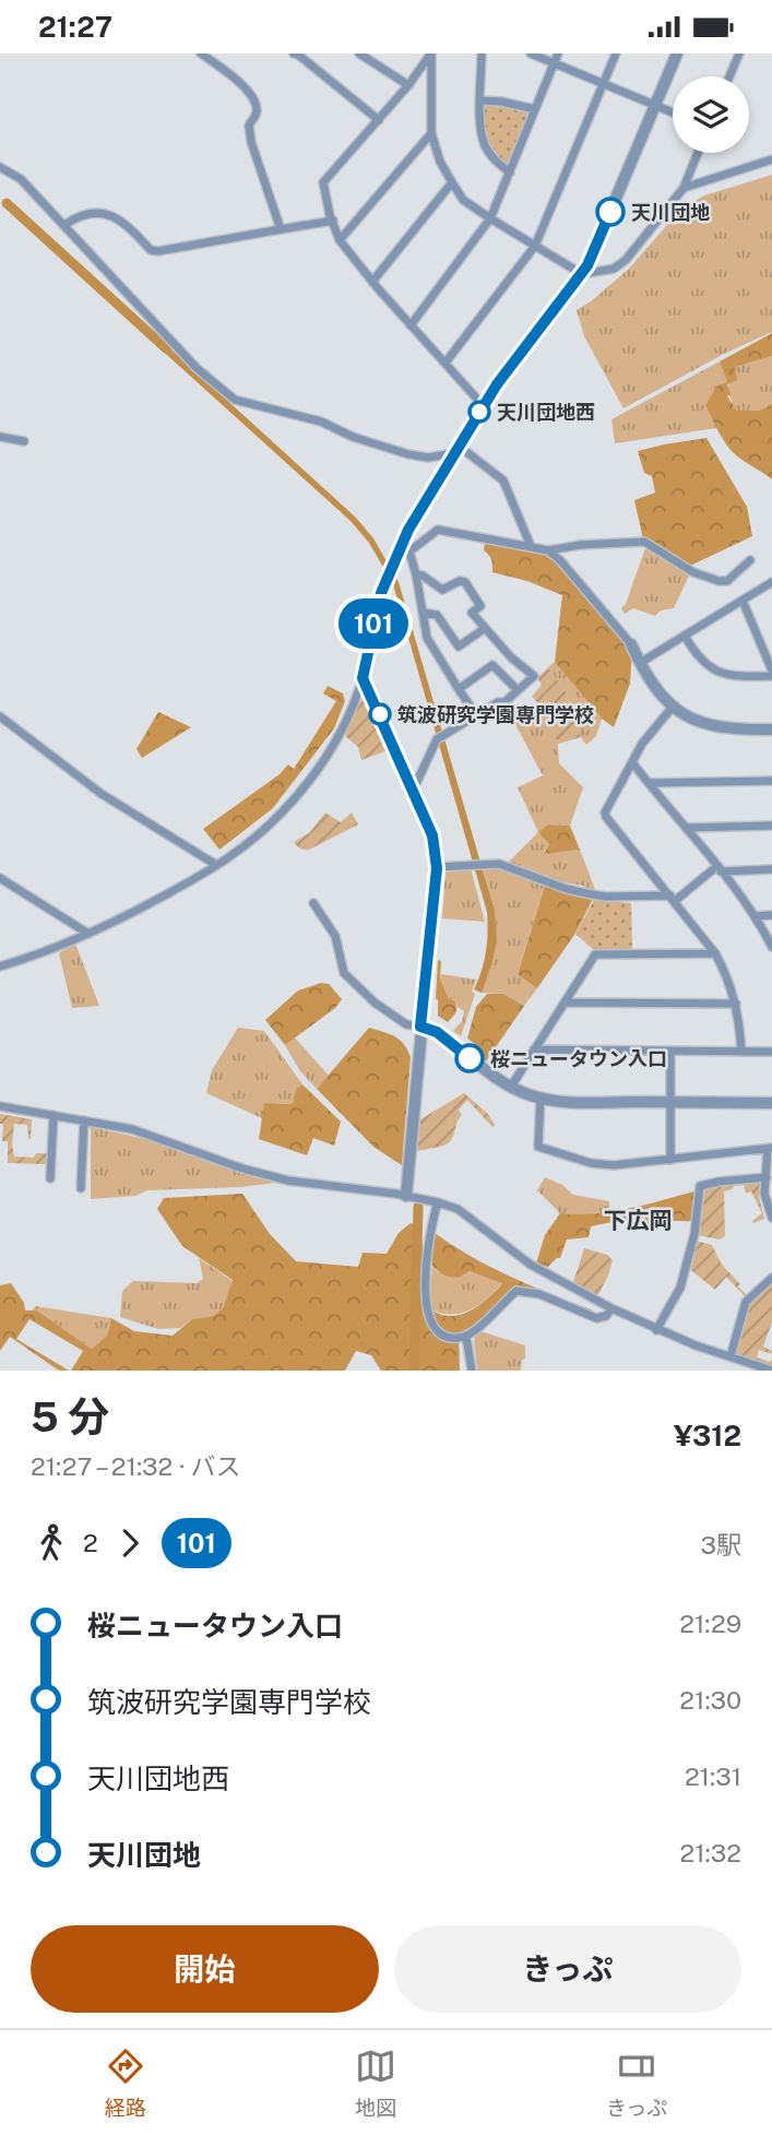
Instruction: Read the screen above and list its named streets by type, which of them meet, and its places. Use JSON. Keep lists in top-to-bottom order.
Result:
{
  "districts": ["下広岡"],
  "places": [
    "天川団地",
    "天川団地西",
    "筑波研究学園専門学校",
    "桜ニュータウン入口"
  ],
  "lines": ["bus line 101"],
  "page": {
    "status": "21:27",
    "on_map": "101",
    "heading": ["5 分", "21:27 – 21:32 · バス", "¥312"],
    "legs": ["2", "101", "3駅"],
    "list": [
      {
        "name": "桜ニュータウン入口",
        "value": "21:29"
      },
      {
        "name": "筑波研究学園専門学校",
        "value": "21:30"
      },
      {
        "name": "天川団地西",
        "value": "21:31"
      },
      {
        "name": "天川団地",
        "value": "21:32"
      }
    ],
    "buttons": ["開始", "きっぷ"],
    "tabs": ["経路", "地図", "きっぷ"]
  }
}
